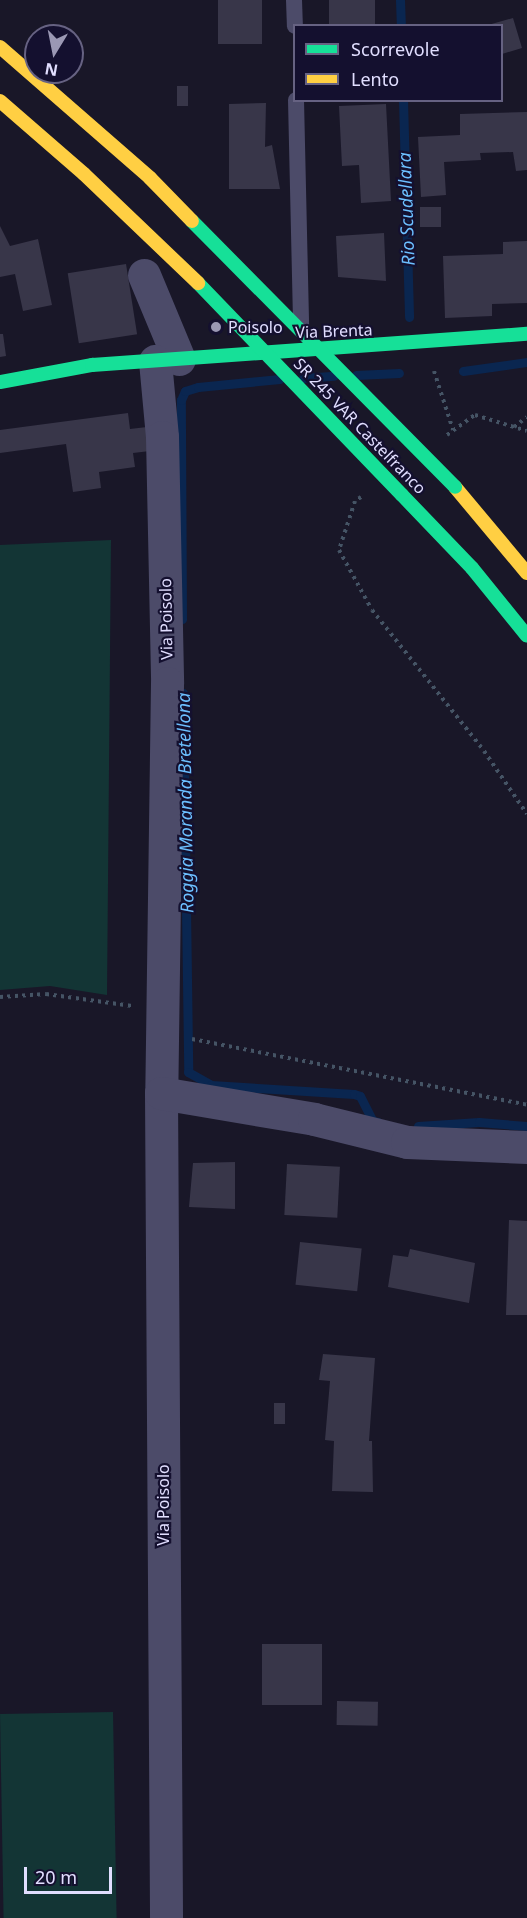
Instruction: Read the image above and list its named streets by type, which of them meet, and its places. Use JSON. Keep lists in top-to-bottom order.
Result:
{
  "streets": {
    "main road": ["Via Brenta", "SR 245 VAR Castelfranco"],
    "street": ["Via Poisolo"]
  },
  "crossings": [
    ["Via Brenta", "Via Poisolo"]
  ],
  "water": ["Rio Scudellara", "Roggia Moranda Bretellona"],
  "places": ["Poisolo"],
  "legend": ["Scorrevole", "Lento"],
  "scale_bar": "20 m",
  "north": "bottom"
}
